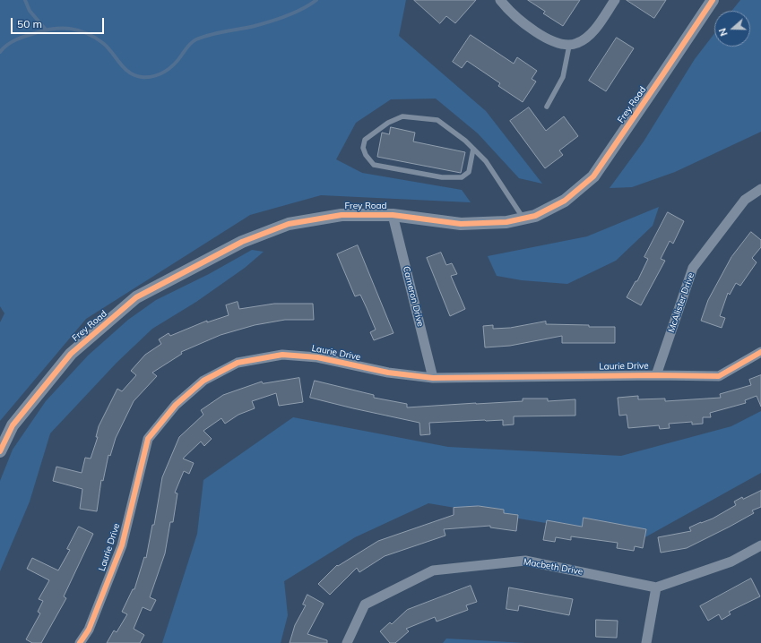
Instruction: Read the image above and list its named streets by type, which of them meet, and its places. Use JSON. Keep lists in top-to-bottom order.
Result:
{
  "streets": {
    "street": [
      "Frey Road",
      "Cameron Drive",
      "McAlister Drive",
      "Laurie Drive",
      "Macbeth Drive"
    ]
  },
  "crossings": [
    ["Frey Road", "Cameron Drive"],
    ["Cameron Drive", "Laurie Drive"],
    ["McAlister Drive", "Laurie Drive"]
  ],
  "scale_bar": "50 m",
  "north": "left"
}
